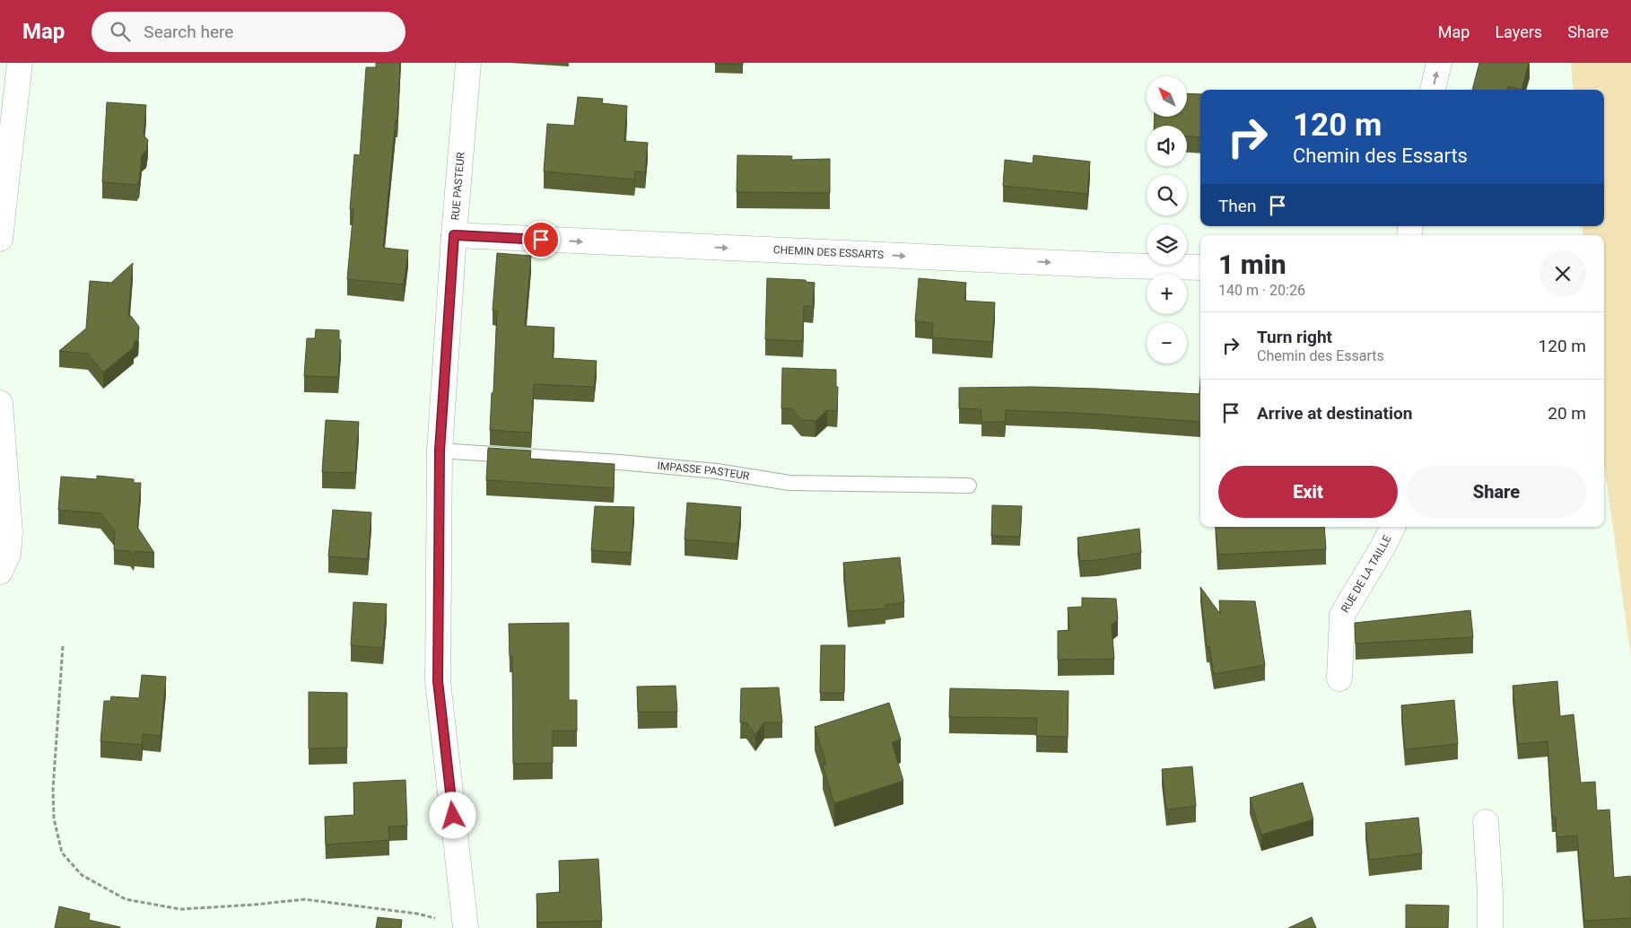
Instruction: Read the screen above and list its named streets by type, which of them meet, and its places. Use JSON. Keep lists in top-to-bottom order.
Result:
{
  "streets": {
    "street": ["RUE PASTEUR", "CHEMIN DES ESSARTS", "RUE DE LA TAILLE"],
    "lane": ["IMPASSE PASTEUR"]
  },
  "crossings": [
    ["RUE PASTEUR", "CHEMIN DES ESSARTS"],
    ["RUE PASTEUR", "IMPASSE PASTEUR"]
  ],
  "one_way": ["CHEMIN DES ESSARTS"],
  "north": "top left",
  "page": {
    "header": "Map",
    "search": "Search here",
    "nav": ["Map", "Layers", "Share"],
    "map_buttons": ["+", "−"],
    "turn": ["120 m", "Chemin des Essarts"],
    "then": "Then",
    "heading": ["1 min", "140 m · 20:26"],
    "list": [
      {
        "name": "Turn right",
        "note": "Chemin des Essarts",
        "value": "120 m"
      },
      {
        "name": "Arrive at destination",
        "value": "20 m"
      }
    ],
    "buttons": ["Exit", "Share"]
  }
}
